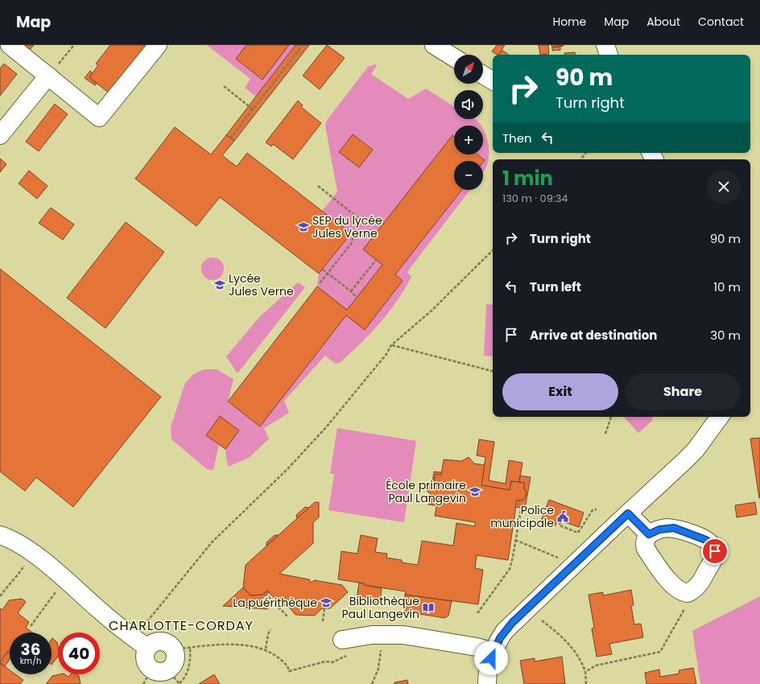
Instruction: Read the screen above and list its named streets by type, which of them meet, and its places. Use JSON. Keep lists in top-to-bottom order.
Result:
{
  "districts": ["CHARLOTTE-CORDAY"],
  "places": {
    "school or university": [
      "SEP du lycée Jules Verne",
      "Lycée Jules Verne",
      "École primaire Paul Langevin",
      "La puérithèque"
    ],
    "public building": ["Police municipale"],
    "library": ["Bibliothèque Paul Langevin"]
  },
  "north": "top right",
  "page": {
    "header": "Map",
    "nav": [
      "Home",
      "Map",
      "About",
      "Contact"
    ],
    "map_buttons": ["+", "−"],
    "turn": ["90 m", "Turn right"],
    "then": "Then",
    "heading": ["1 min", "130 m · 09:34"],
    "list": [
      {
        "name": "Turn right",
        "value": "90 m"
      },
      {
        "name": "Turn left",
        "value": "10 m"
      },
      {
        "name": "Arrive at destination",
        "value": "30 m"
      }
    ],
    "buttons": ["Exit", "Share"],
    "speed": "36 km/h",
    "limit": "40"
  }
}
